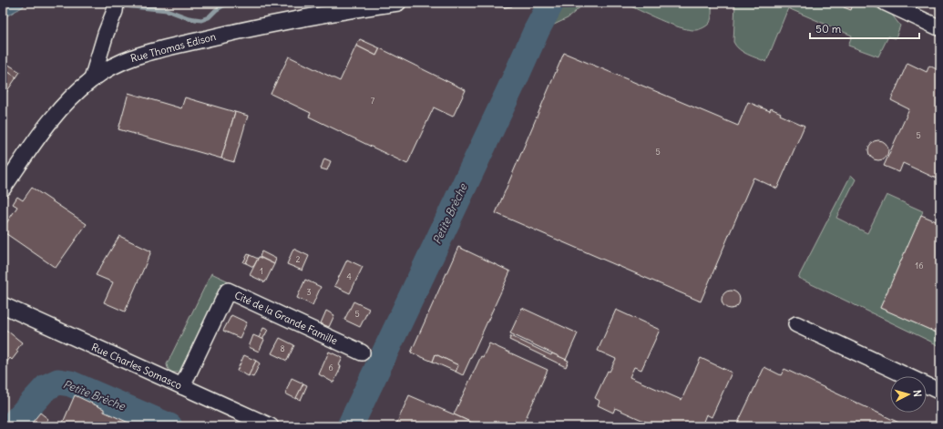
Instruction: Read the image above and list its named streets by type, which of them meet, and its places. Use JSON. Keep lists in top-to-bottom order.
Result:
{
  "streets": {
    "street": ["Rue Thomas Edison", "Cité de la Grande Famille", "Rue Charles Somasco"]
  },
  "crossings": [
    ["Cité de la Grande Famille", "Rue Charles Somasco"]
  ],
  "water": ["Petite Brèche"],
  "house_numbers": [
    "7",
    "5",
    "5",
    "2",
    "16",
    "1",
    "4",
    "3",
    "5",
    "8",
    "6"
  ],
  "scale_bar": "50 m",
  "north": "right"
}
